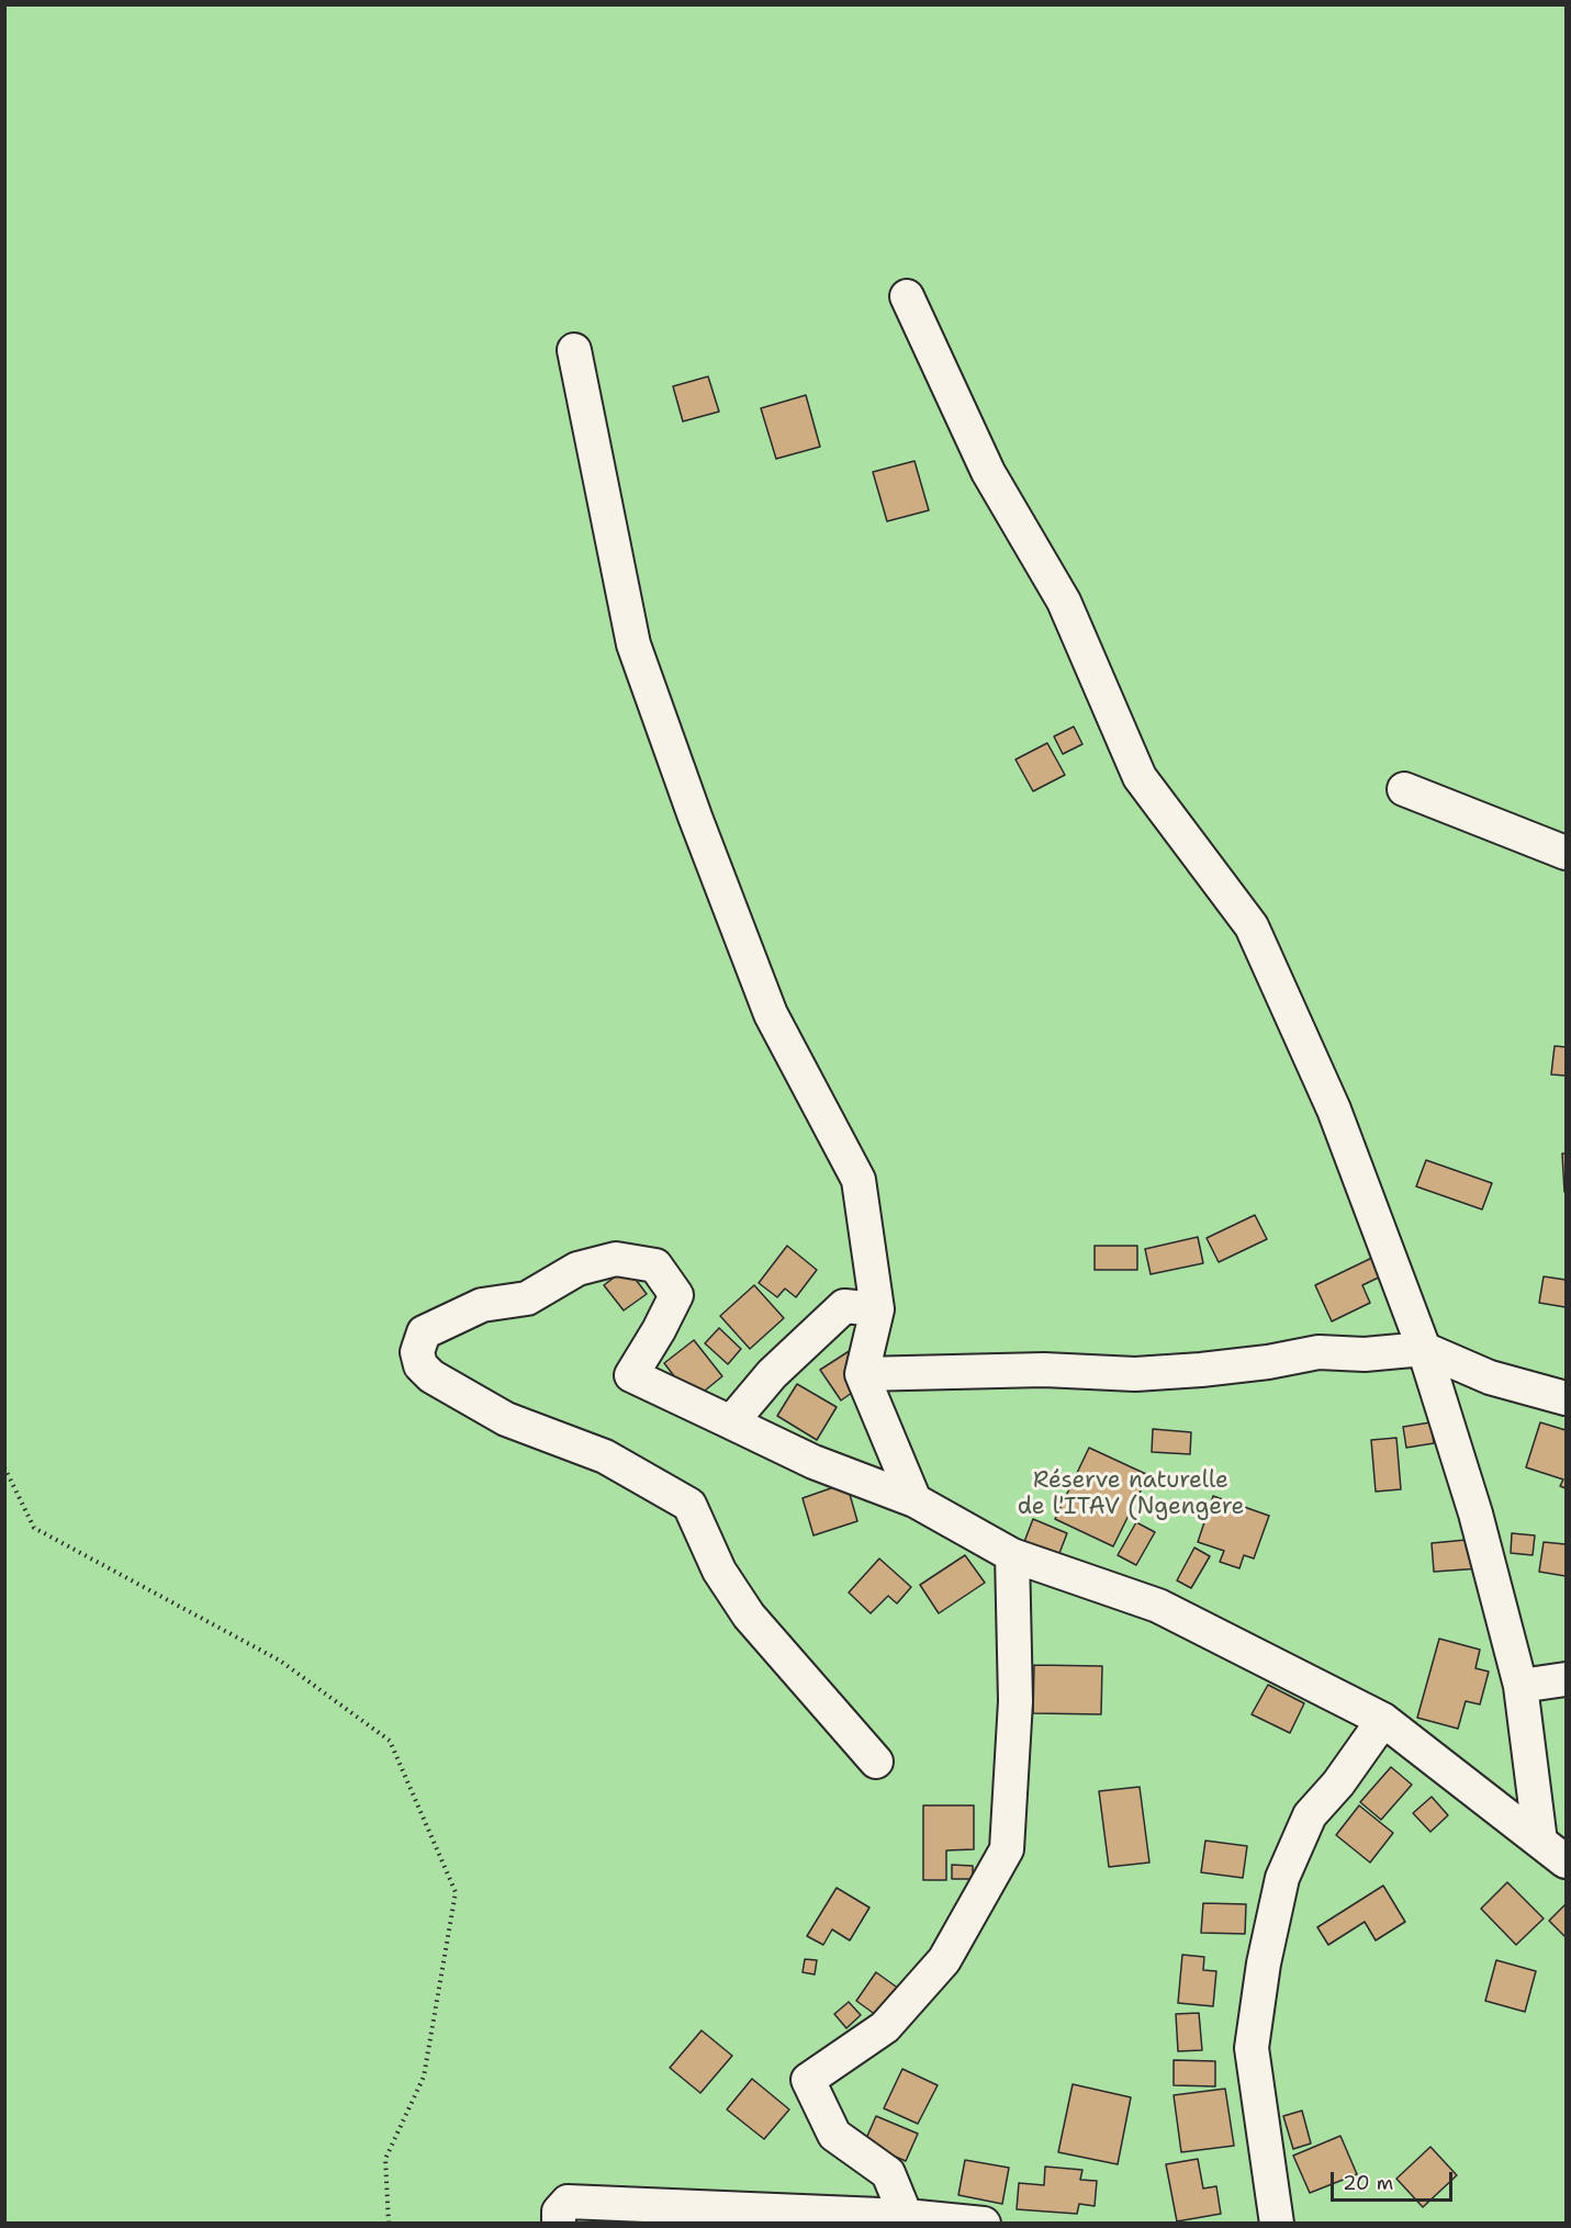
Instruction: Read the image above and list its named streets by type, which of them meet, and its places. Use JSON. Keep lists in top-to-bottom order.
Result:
{
  "parks": ["Réserve naturelle de l'ITAV (Ngengere"],
  "scale_bar": "20 m"
}
